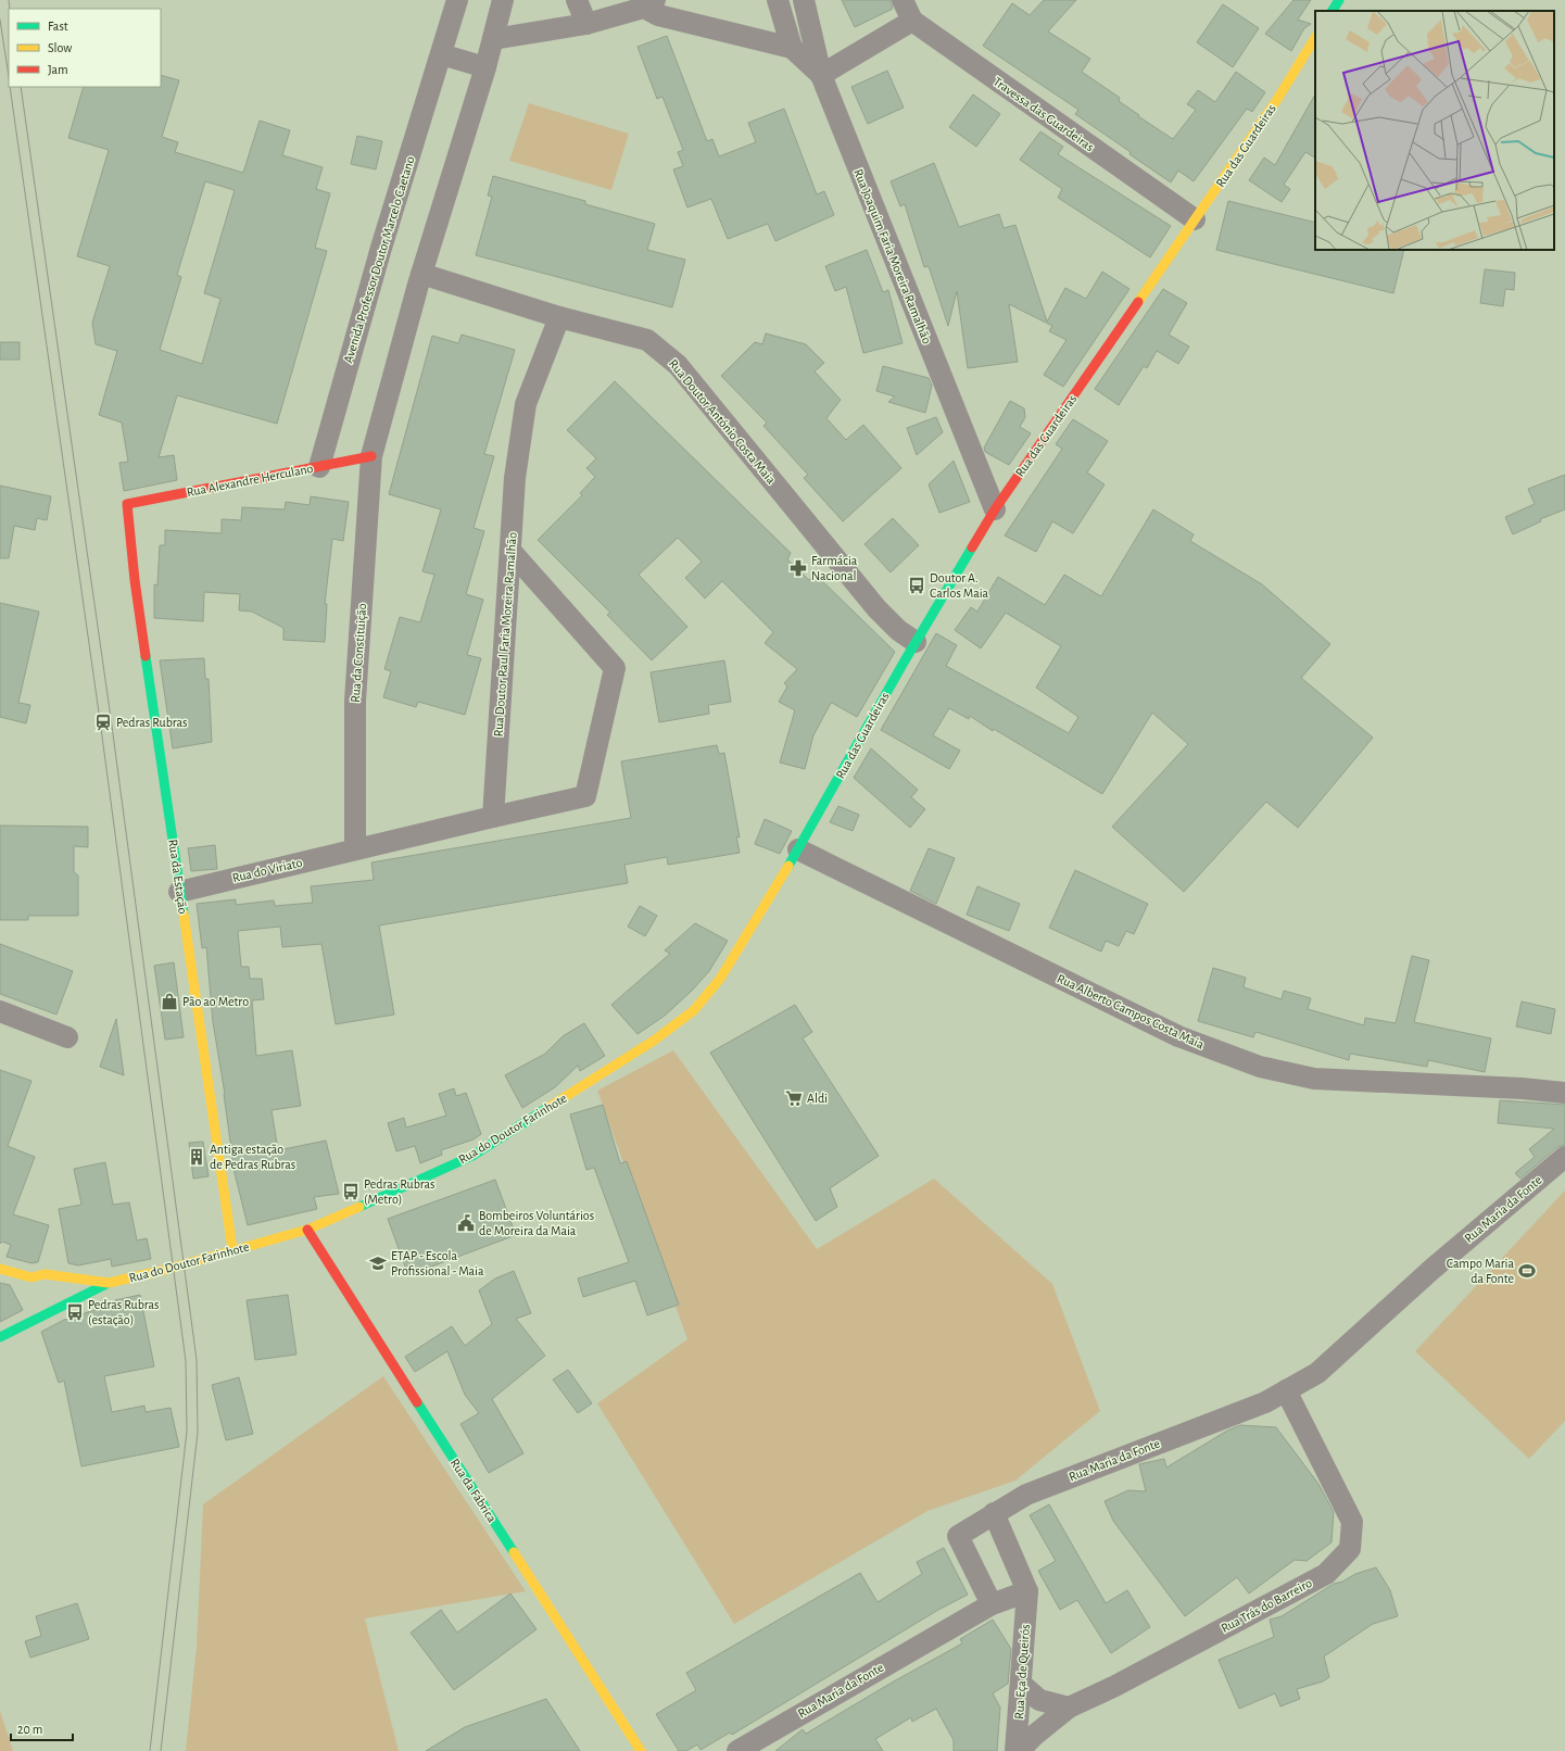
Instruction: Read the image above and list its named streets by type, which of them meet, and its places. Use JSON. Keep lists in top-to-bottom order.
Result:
{
  "streets": {
    "main road": [
      "Rua das Guardeiras",
      "Rua Alexandre Herculano",
      "Rua da Estação",
      "Rua do Doutor Farinhote",
      "Rua da Fábrica"
    ],
    "street": [
      "Travessa das Guardeiras",
      "Rua Joaquim Faria Moreira Ramalhão",
      "Avenida Professor Doutor Marcelo Caetano",
      "Rua Doutor António Costa Maia",
      "Rua Doutor Raul Faria Moreira Ramalhão",
      "Rua da Constituição",
      "Rua do Viriato",
      "Rua Alberto Campos Costa Maia",
      "Rua Maria da Fonte",
      "Rua Trás do Barreiro",
      "Rua Eça de Queirós"
    ]
  },
  "crossings": [
    ["Travessa das Guardeiras", "Rua das Guardeiras"],
    ["Rua das Guardeiras", "Rua Joaquim Faria Moreira Ramalhão"],
    ["Rua das Guardeiras", "Rua Doutor António Costa Maia"],
    ["Rua das Guardeiras", "Rua Alberto Campos Costa Maia"],
    ["Rua das Guardeiras", "Rua do Doutor Farinhote"],
    ["Avenida Professor Doutor Marcelo Caetano", "Rua Alexandre Herculano"],
    ["Rua Doutor António Costa Maia", "Rua Doutor Raul Faria Moreira Ramalhão"],
    ["Rua Alexandre Herculano", "Rua da Constituição"],
    ["Rua Alexandre Herculano", "Rua da Estação"],
    ["Rua da Constituição", "Rua do Viriato"],
    ["Rua do Viriato", "Rua da Estação"],
    ["Rua da Estação", "Rua do Doutor Farinhote"],
    ["Rua Alberto Campos Costa Maia", "Rua do Doutor Farinhote"],
    ["Rua do Doutor Farinhote", "Rua da Fábrica"],
    ["Rua Maria da Fonte", "Rua Trás do Barreiro"],
    ["Rua Maria da Fonte", "Rua Eça de Queirós"],
    ["Rua Trás do Barreiro", "Rua Eça de Queirós"]
  ],
  "places": {
    "pharmacy": ["Farmácia Nacional"],
    "bus stop": ["Doutor A. Carlos Maia", "Pedras Rubras (Metro)", "Pedras Rubras (estação)"],
    "station": ["Pedras Rubras"],
    "shop": ["Pão ao Metro"],
    "supermarket": ["Aldi"],
    "building": ["Antiga estação de Pedras Rubras"],
    "public building": ["Bombeiros Voluntários de Moreira da Maia"],
    "school or university": ["ETAP - Escola Profissional - Maia"],
    "sports": ["Campo Maria da Fonte"]
  },
  "legend": ["Fast", "Slow", "Jam"],
  "scale_bar": "20 m"
}
